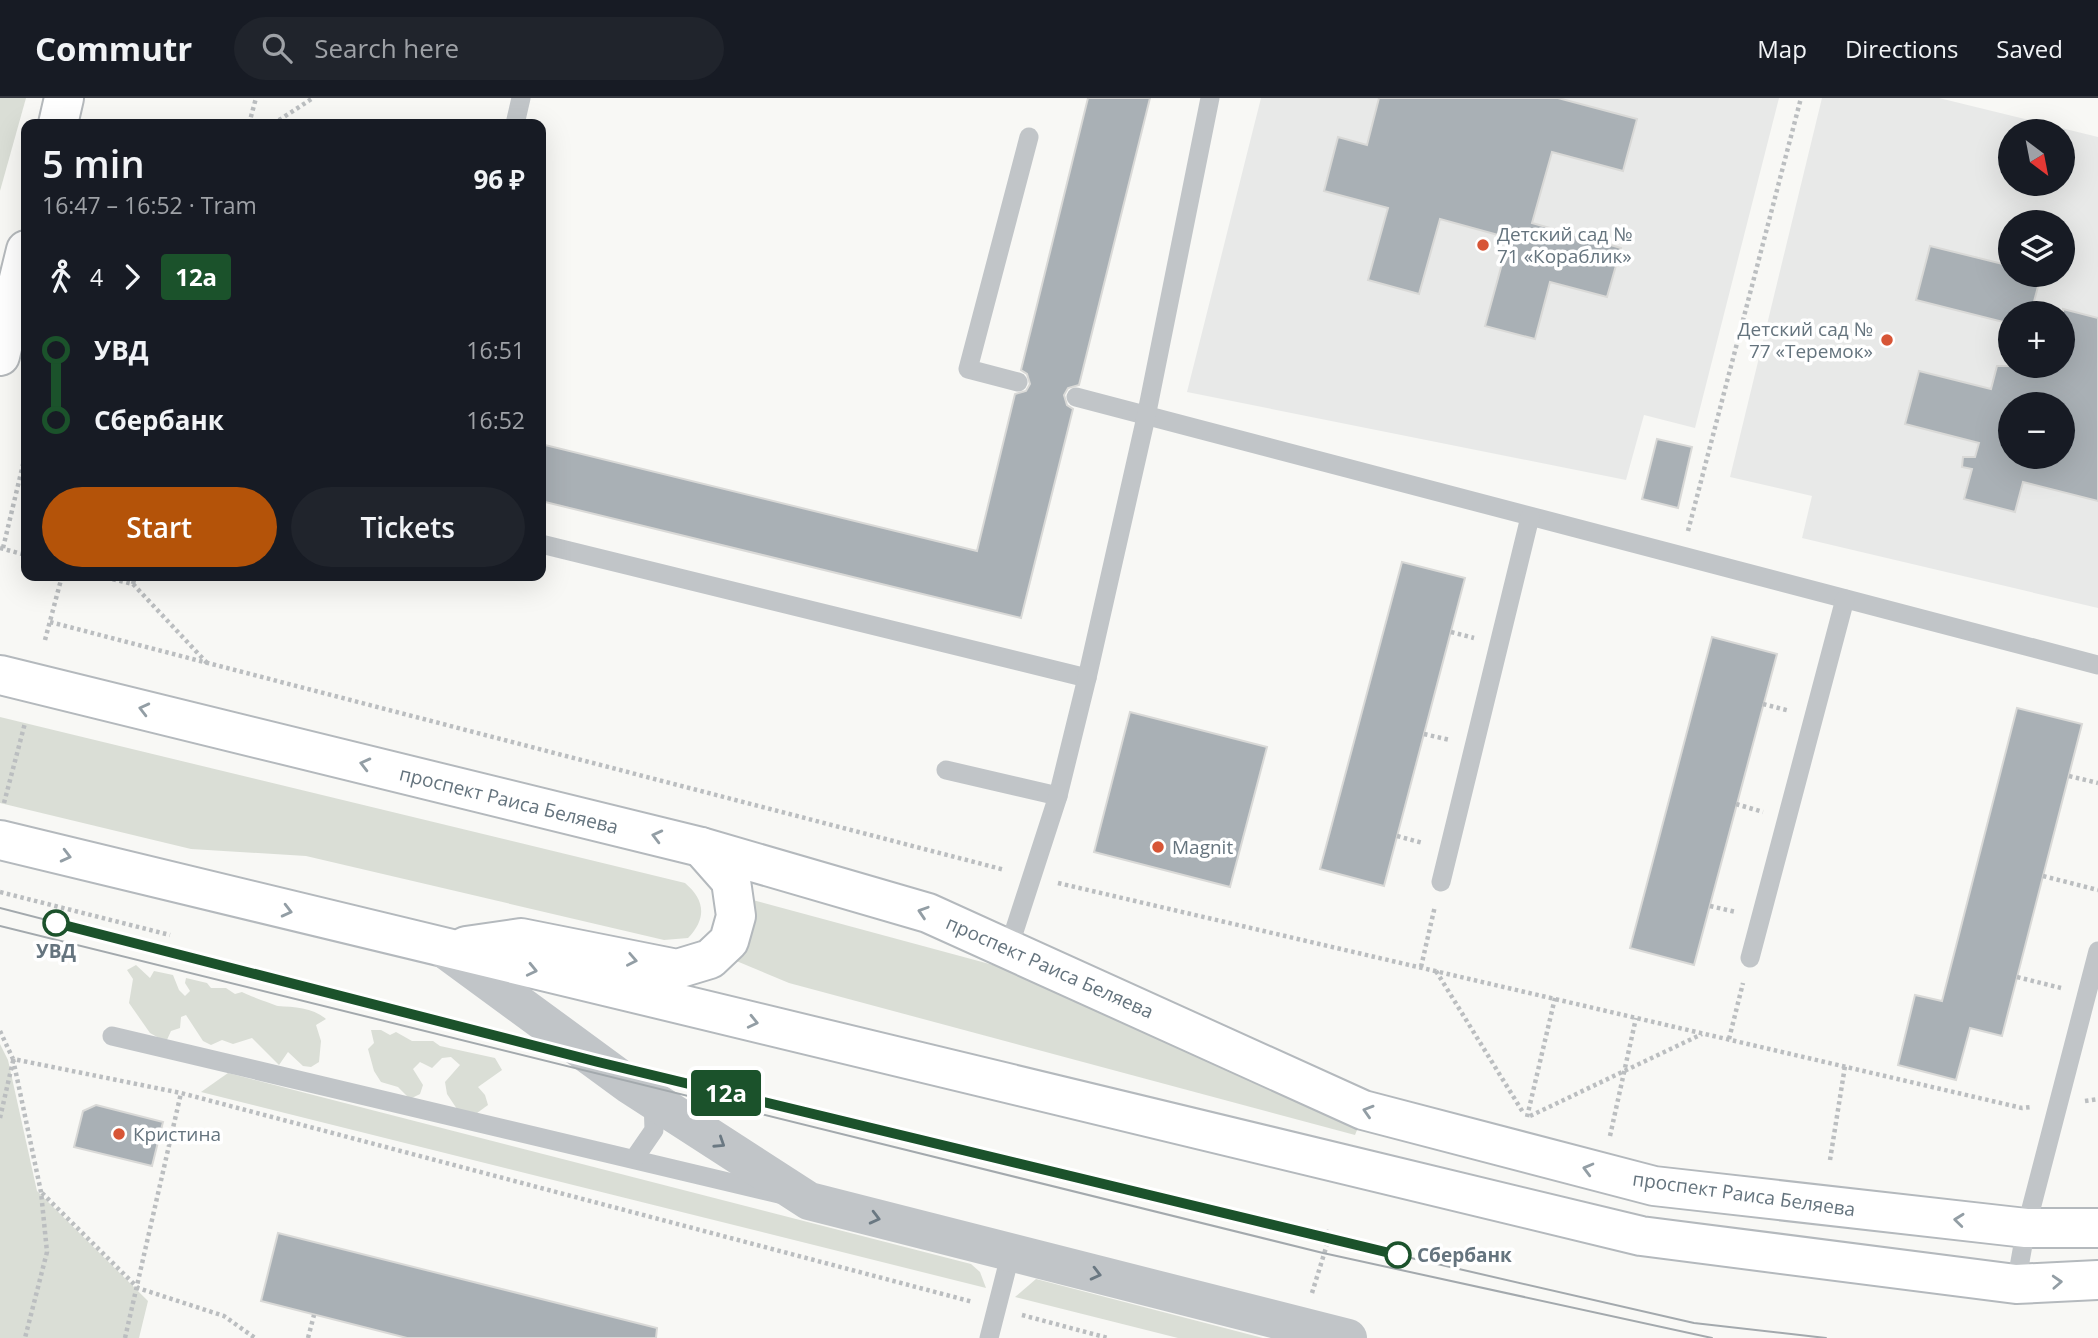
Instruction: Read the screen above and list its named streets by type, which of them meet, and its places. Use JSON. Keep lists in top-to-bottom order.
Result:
{
  "streets": {
    "street": ["проспект Раиса Беляева"]
  },
  "places": [
    "Детский сад № 71 «Кораблик»",
    "Детский сад № 77 «Теремок»",
    "Magnit",
    "УВД",
    "Кристина",
    "Сбербанк"
  ],
  "lines": ["tram line 12а"],
  "north": "bottom right",
  "page": {
    "header": "Commutr",
    "search": "Search here",
    "nav": ["Map", "Directions", "Saved"],
    "on_map": "12а",
    "map_buttons": ["+", "−"],
    "heading": ["5 min", "16:47 – 16:52 · Tram", "96 ₽"],
    "legs": ["4", "12а"],
    "list": [
      {
        "name": "УВД",
        "value": "16:51"
      },
      {
        "name": "Сбербанк",
        "value": "16:52"
      }
    ],
    "buttons": ["Start", "Tickets"]
  }
}
